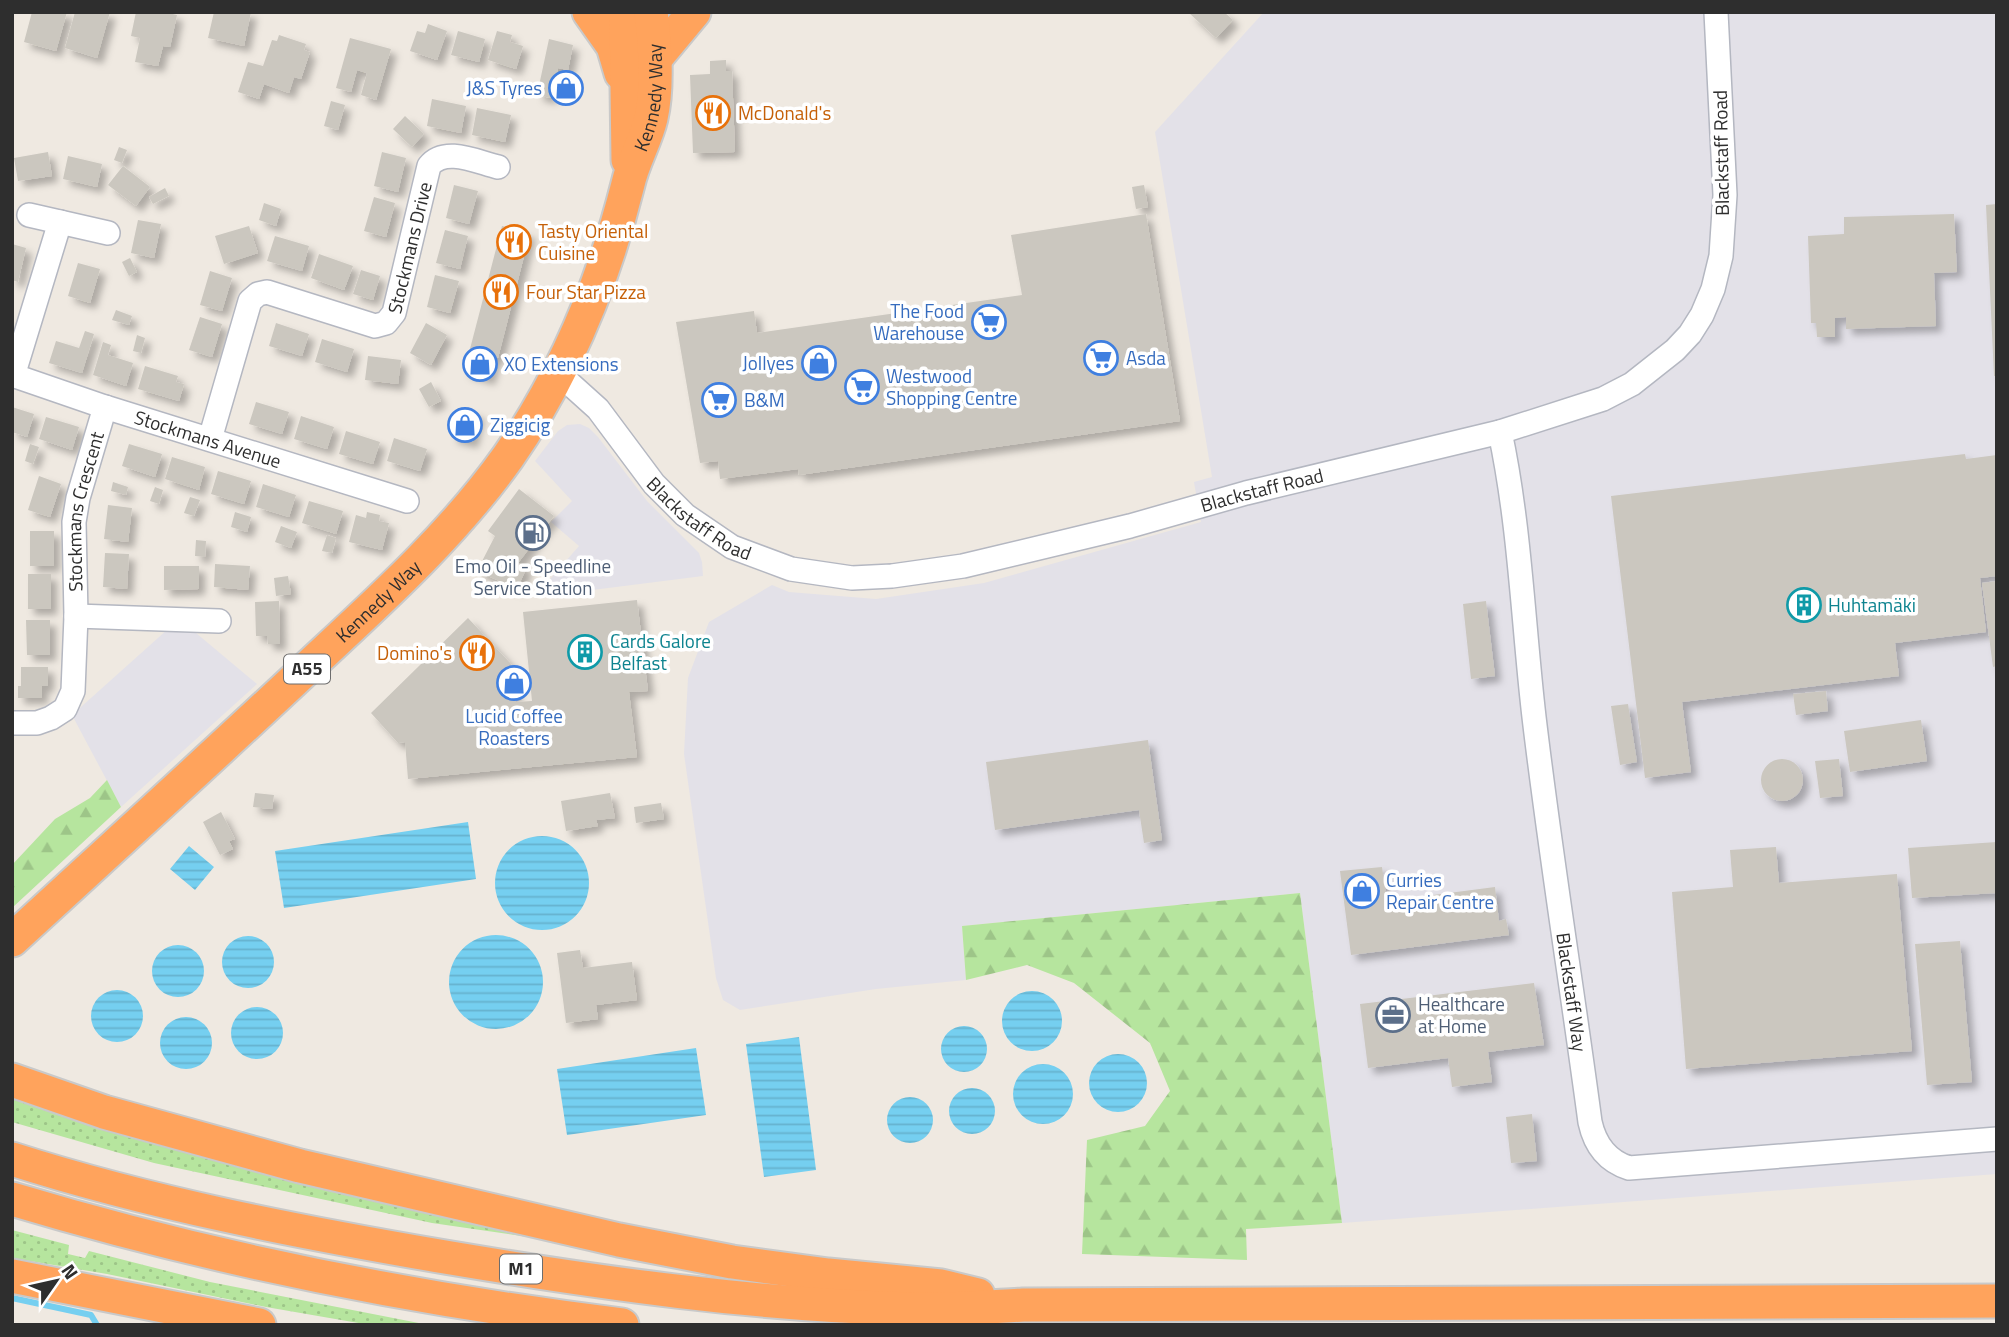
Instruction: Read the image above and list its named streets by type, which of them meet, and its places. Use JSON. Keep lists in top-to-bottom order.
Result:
{
  "streets": {
    "highway": ["Kennedy Way", "A55", "M1"],
    "street": [
      "Blackstaff Road",
      "Stockmans Drive",
      "Stockmans Avenue",
      "Stockmans Crescent",
      "Blackstaff Way"
    ]
  },
  "crossings": [
    ["Kennedy Way", "Blackstaff Road"],
    ["Blackstaff Road", "Blackstaff Way"],
    ["Stockmans Drive", "Stockmans Avenue"],
    ["Stockmans Avenue", "Stockmans Crescent"]
  ],
  "places": {
    "shop": [
      "J&S Tyres",
      "Jollyes",
      "XO Extensions",
      "Ziggicig",
      "Lucid Coffee Roasters",
      "Curries Repair Centre"
    ],
    "restaurant": [
      "McDonald's",
      "Tasty Oriental Cuisine",
      "Four Star Pizza",
      "Domino's"
    ],
    "supermarket": [
      "The Food Warehouse",
      "Asda",
      "Westwood Shopping Centre",
      "B&M"
    ],
    "fuel station": ["Emo Oil - Speedline Service Station"],
    "building": ["Huhtamäki", "Cards Galore Belfast"],
    "office": ["Healthcare at Home"]
  },
  "north": "top right"
}
